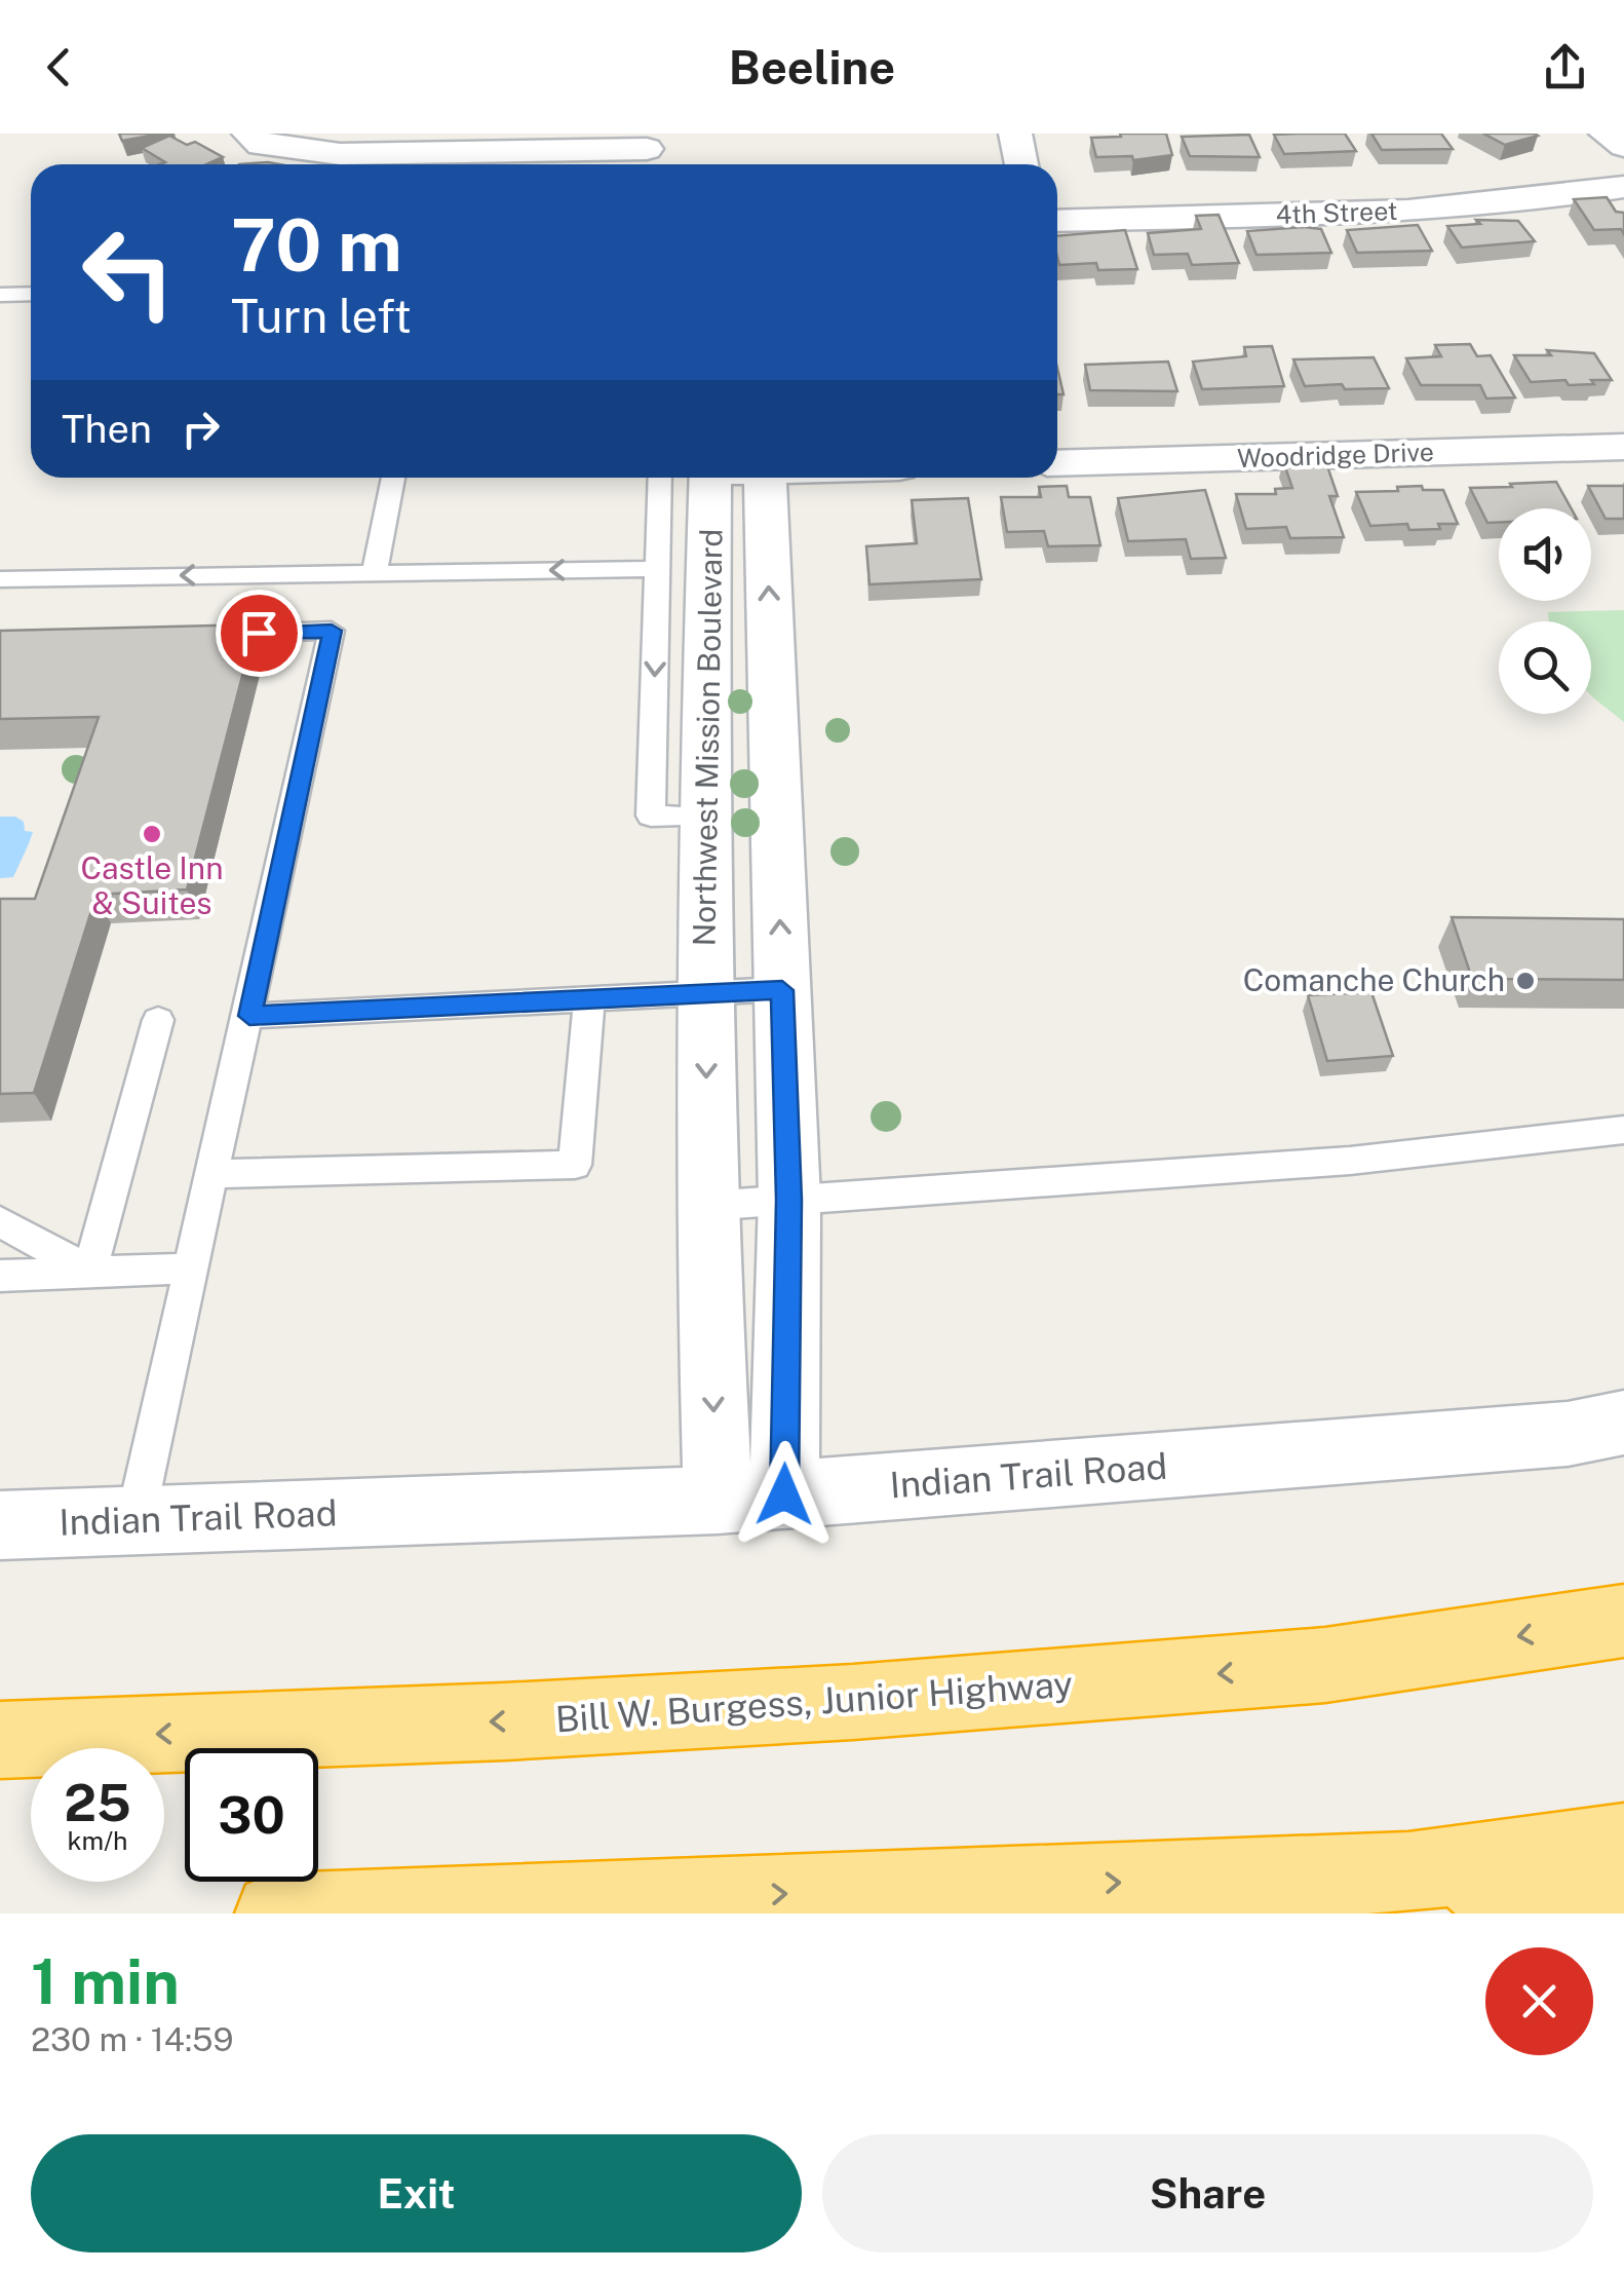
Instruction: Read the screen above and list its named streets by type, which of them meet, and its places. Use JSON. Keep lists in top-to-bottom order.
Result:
{
  "streets": {
    "highway": ["Bill W. Burgess, Junior Highway"],
    "street": [
      "4th Street",
      "Woodridge Drive",
      "Northwest Mission Boulevard",
      "Indian Trail Road"
    ]
  },
  "crossings": [
    ["Northwest Mission Boulevard", "Indian Trail Road"]
  ],
  "places": ["Castle Inn & Suites", "Comanche Church"],
  "page": {
    "header": "Beeline",
    "turn": ["70 m", "Turn left"],
    "then": "Then",
    "speed": "25 km/h",
    "limit": "30",
    "heading": ["1 min", "230 m · 14:59"],
    "buttons": ["Exit", "Share"]
  }
}
